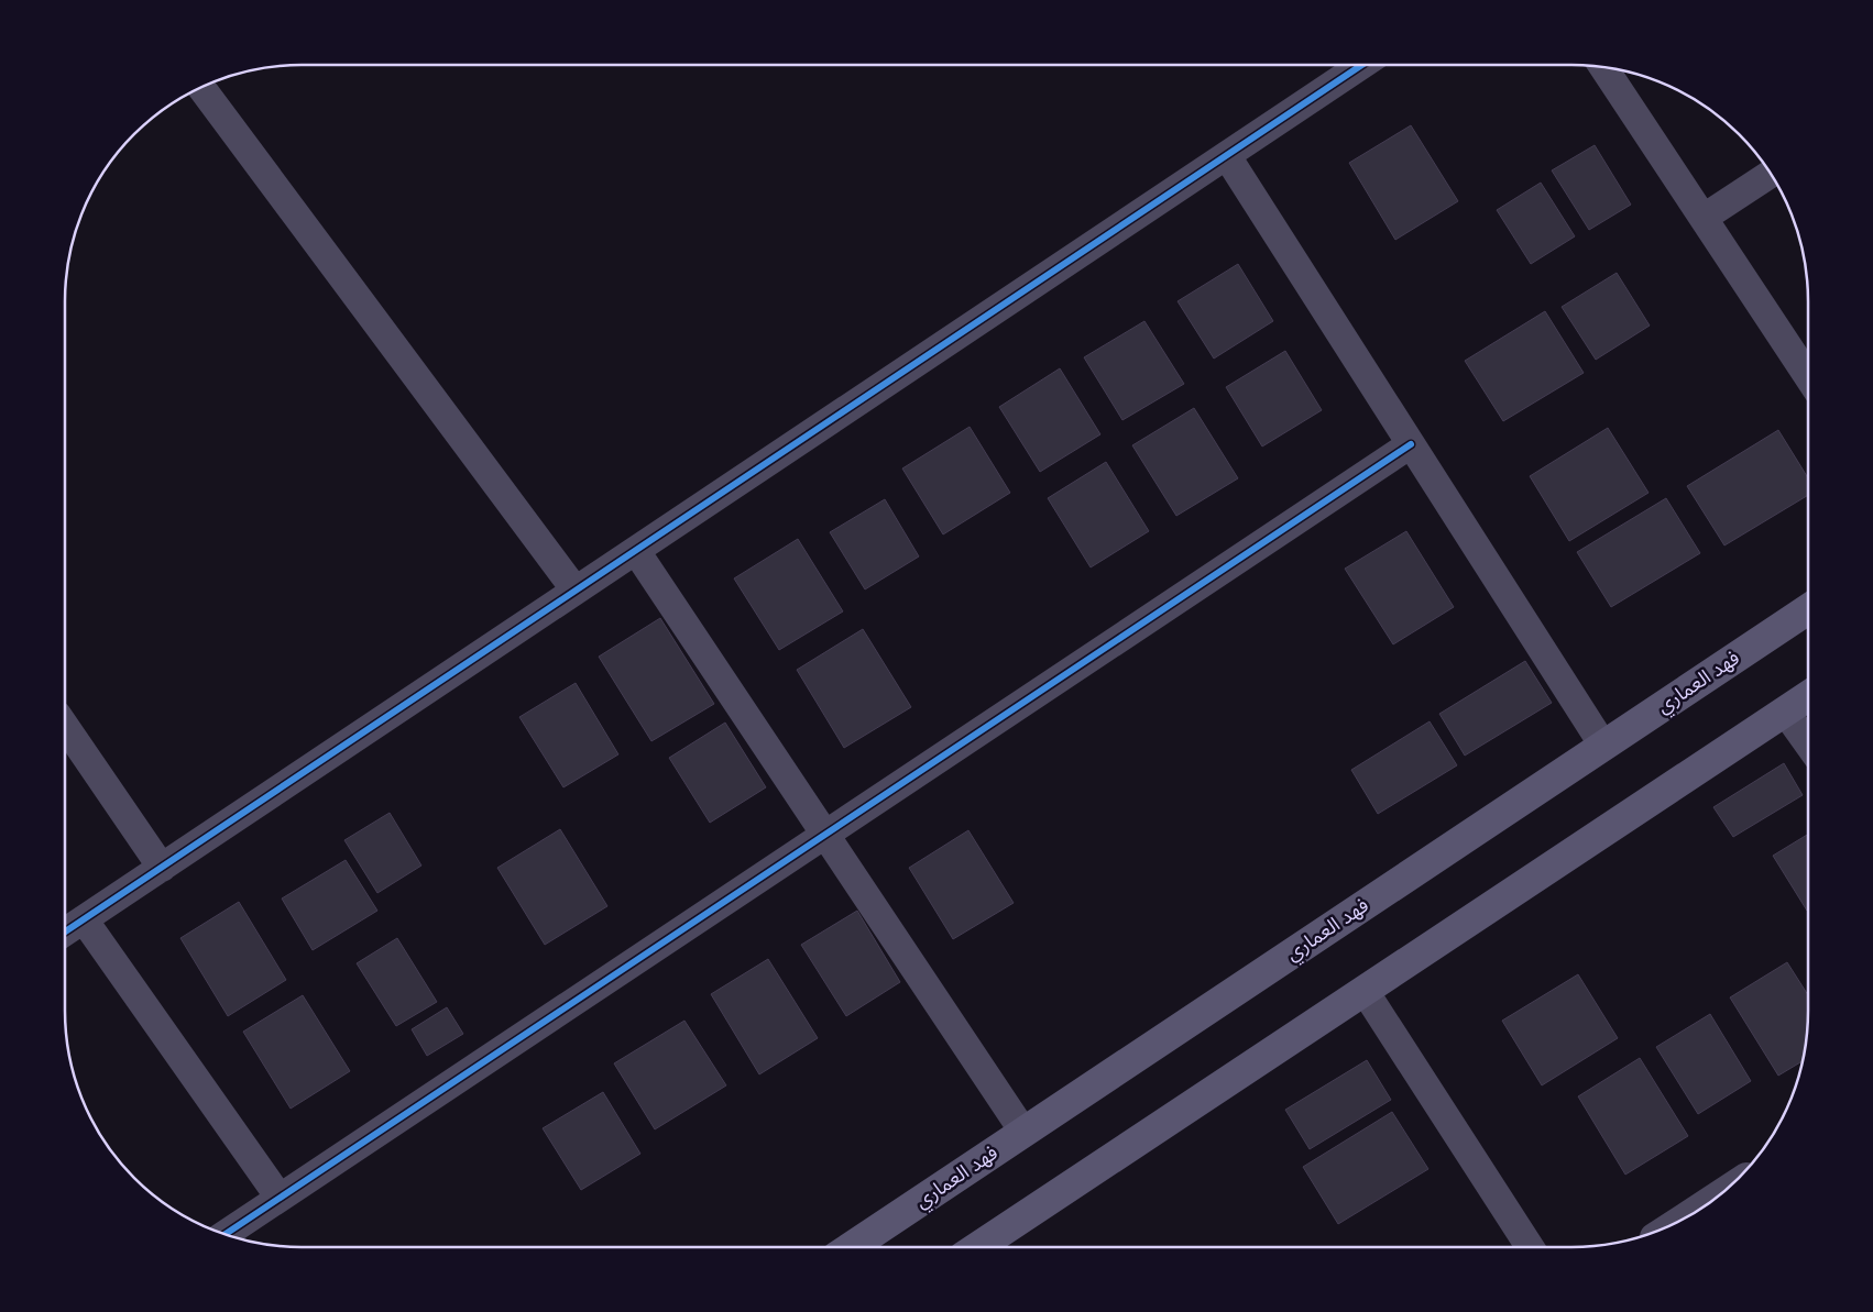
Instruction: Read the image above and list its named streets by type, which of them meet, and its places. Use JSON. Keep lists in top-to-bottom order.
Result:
{
  "streets": {
    "street": ["فهد العماري"]
  }
}
